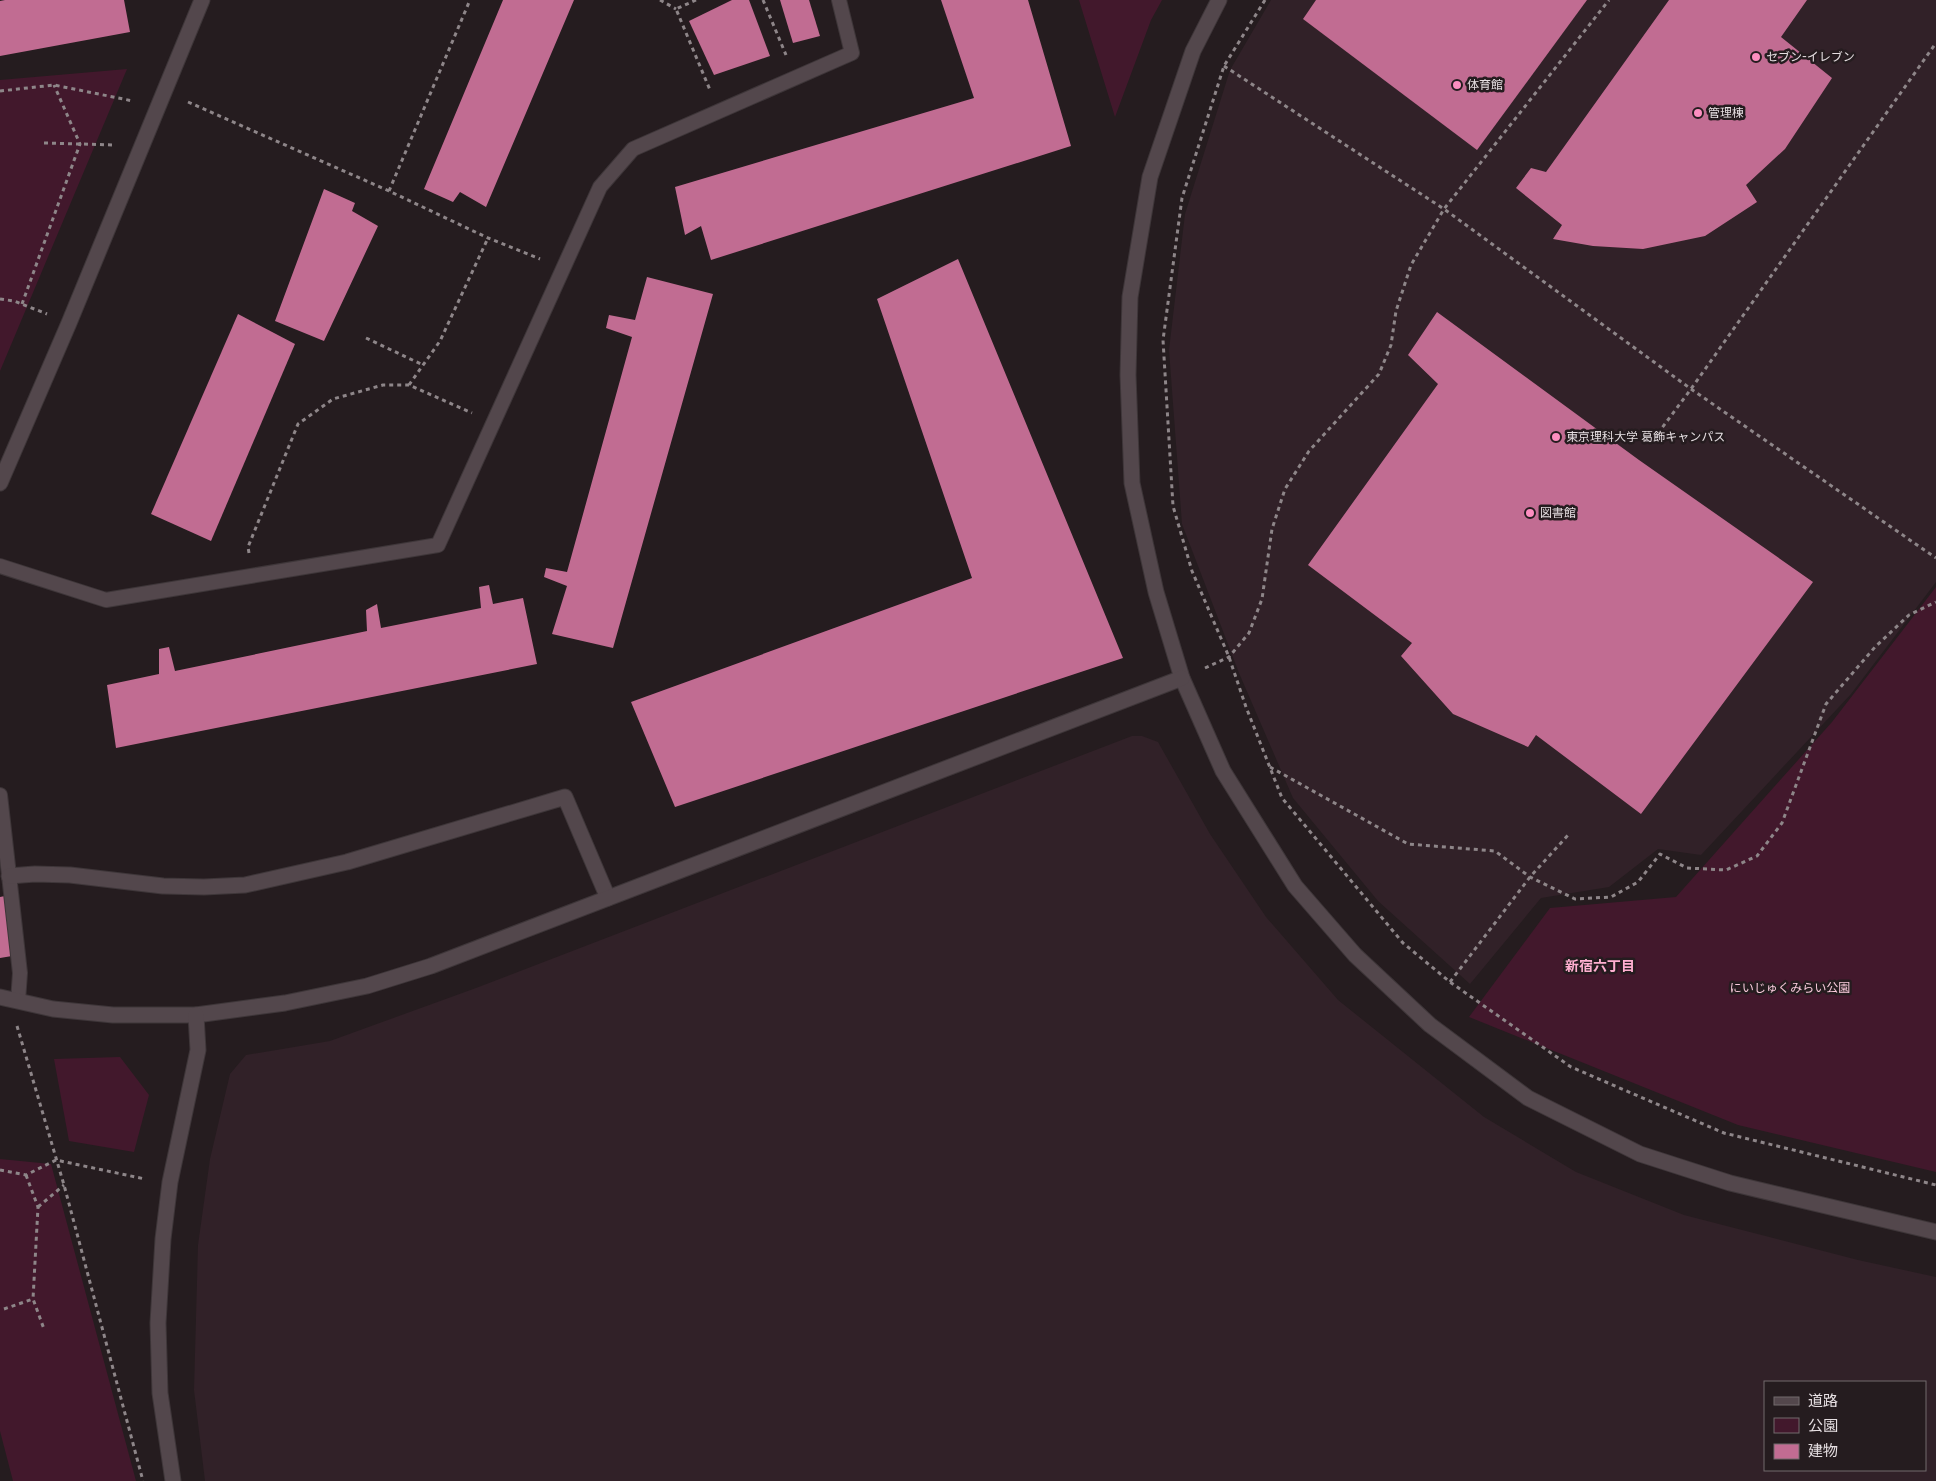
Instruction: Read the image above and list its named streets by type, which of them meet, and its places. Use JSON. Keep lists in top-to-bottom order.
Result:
{
  "districts": ["新宿六丁目"],
  "parks": ["にいじゅくみらい公園"],
  "places": [
    "セブン-イレブン",
    "体育館",
    "管理棟",
    "東京理科大学 葛飾キャンパス",
    "図書館"
  ],
  "legend": ["道路", "公園", "建物"]
}
